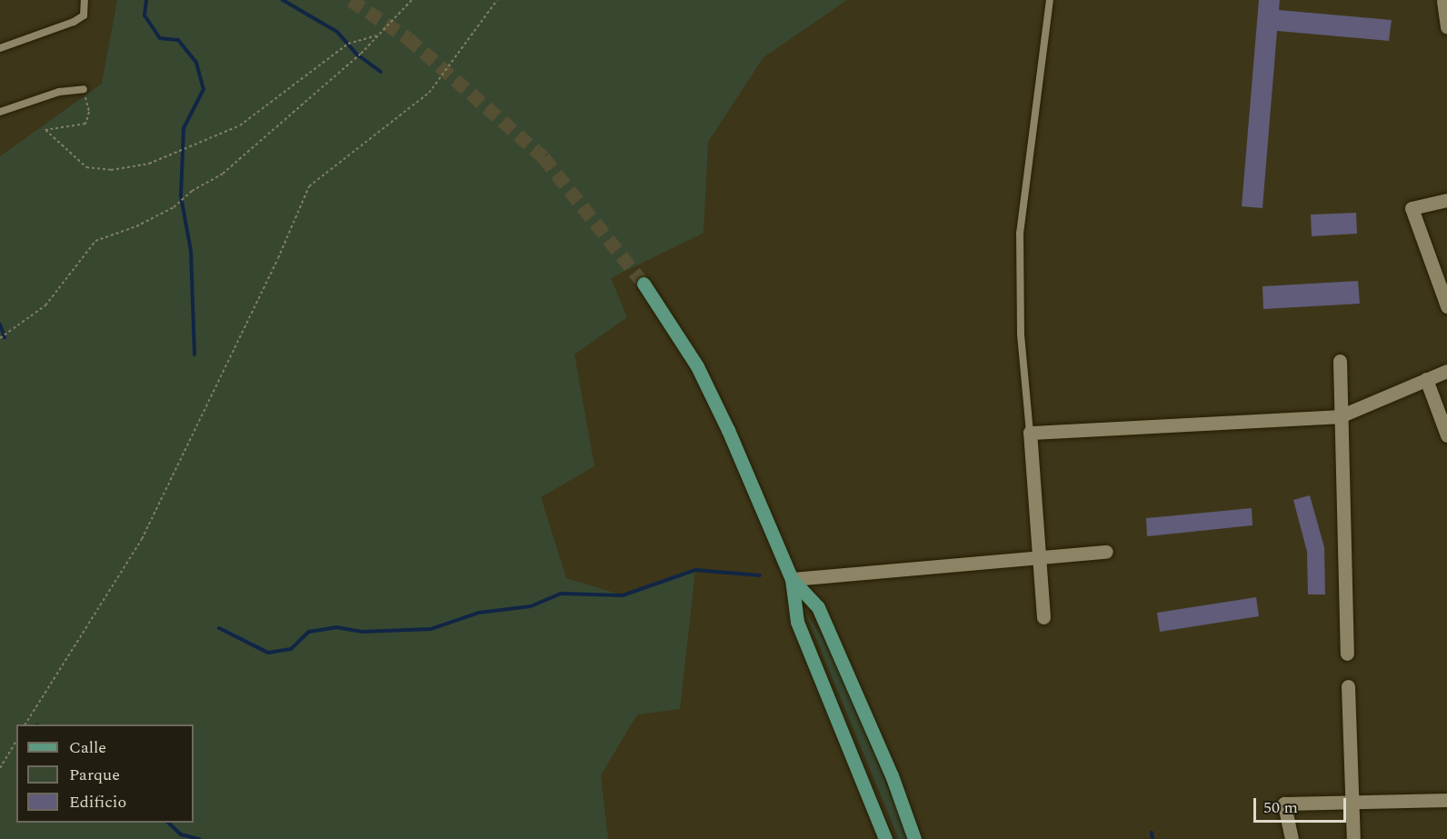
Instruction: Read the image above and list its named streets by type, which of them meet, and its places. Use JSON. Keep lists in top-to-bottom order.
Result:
{
  "legend": ["Calle", "Parque", "Edificio"],
  "scale_bar": "50 m"
}
